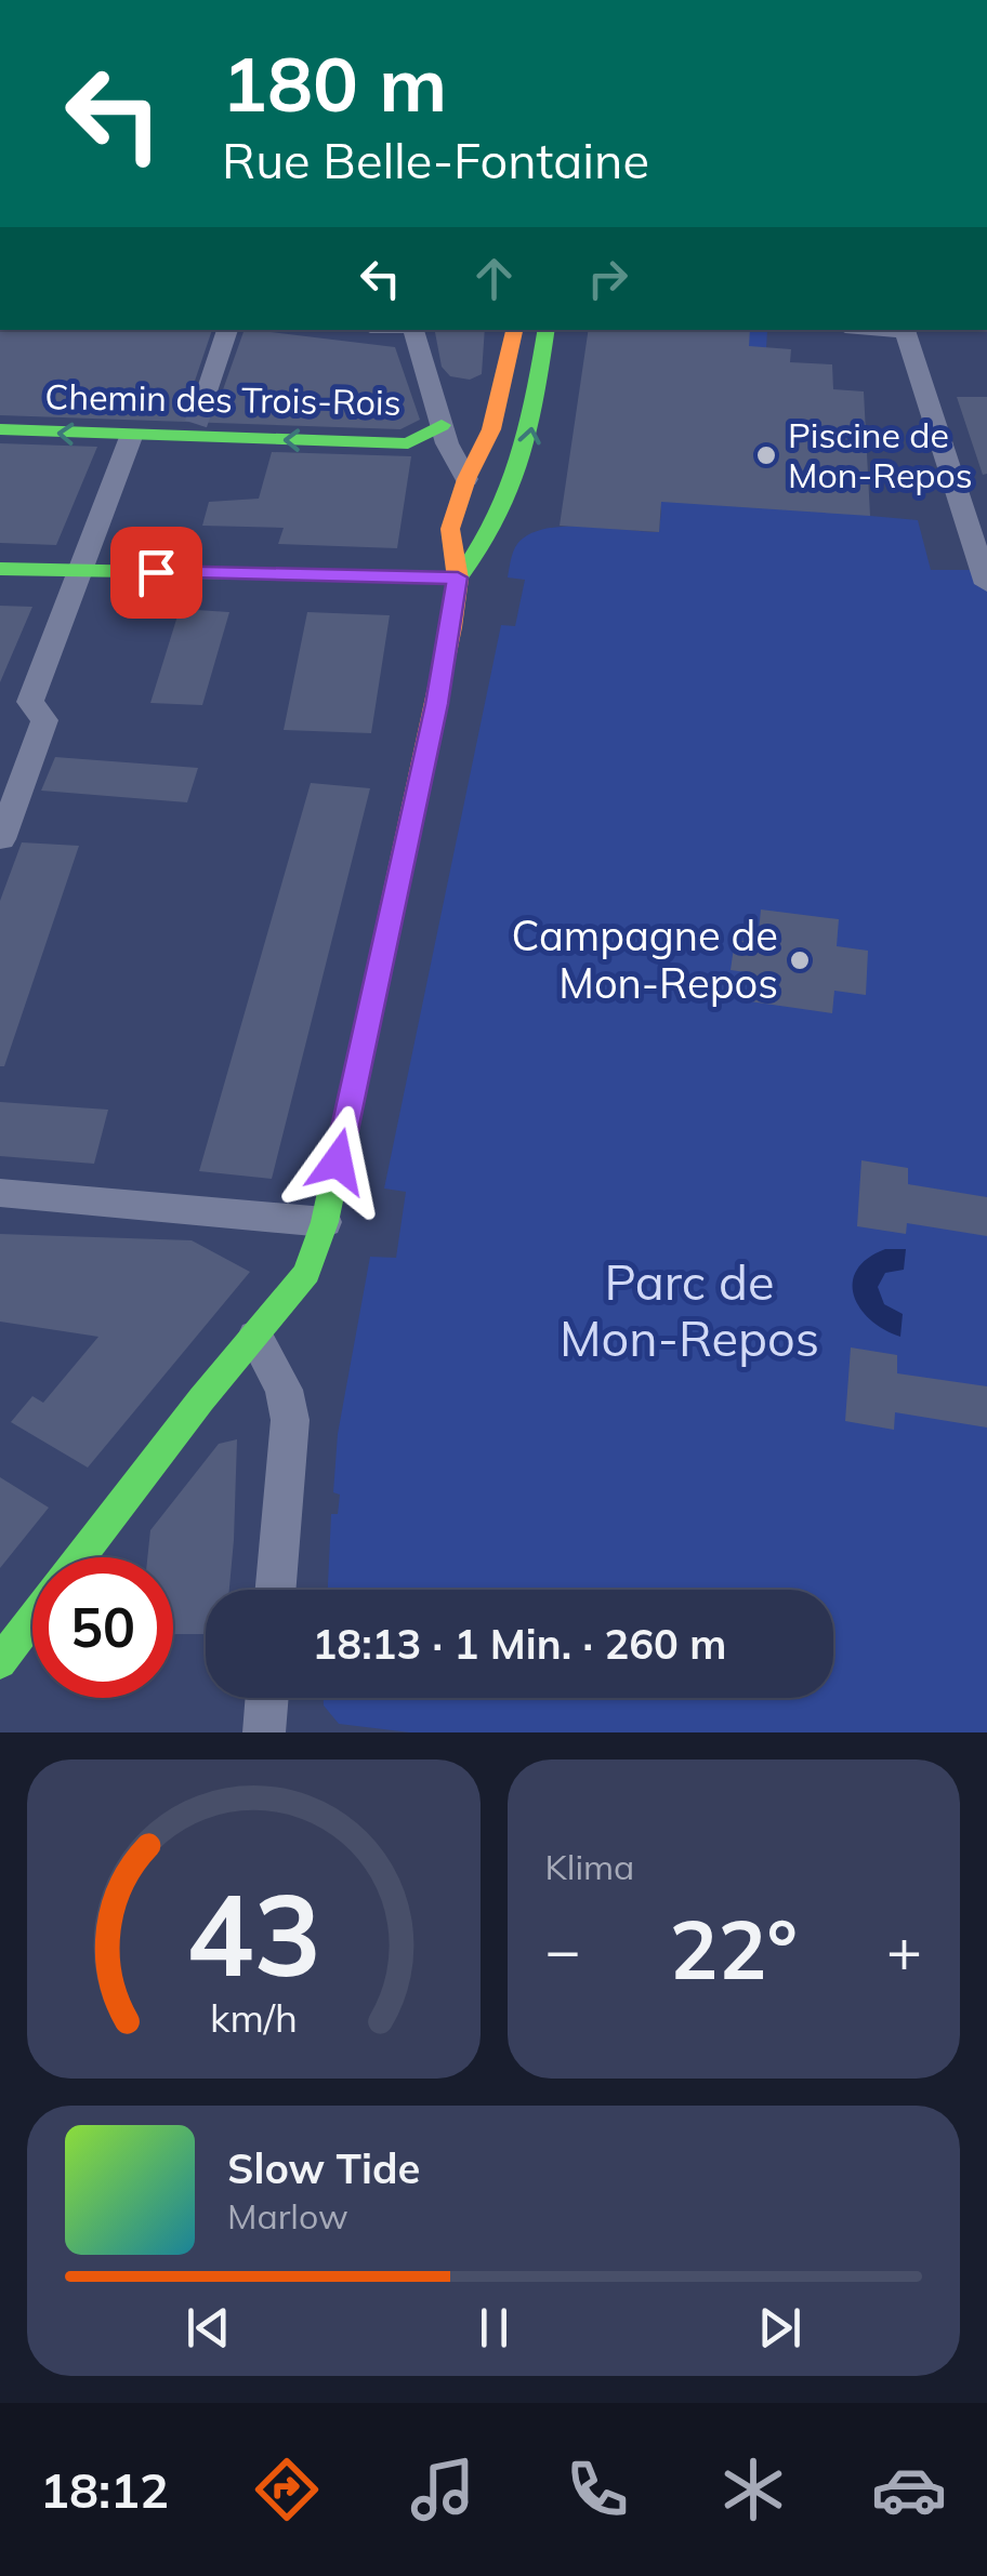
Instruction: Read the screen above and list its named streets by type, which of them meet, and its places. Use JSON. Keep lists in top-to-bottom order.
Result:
{
  "streets": {
    "main road": ["Chemin des Trois-Rois"]
  },
  "parks": ["Parc de Mon-Repos"],
  "places": ["Piscine de Mon-Repos", "Campagne de Mon-Repos"],
  "page": {
    "turn": ["180 m", "Rue Belle-Fontaine"],
    "limit": "50",
    "trip": "18:13 · 1 Min. · 260 m",
    "tile": "Klima",
    "heat": ["−", "22°", "+"],
    "song": ["Slow Tide", "Marlow"],
    "tabs": "18:12",
    "gauge": ["43", "km/h"]
  }
}
